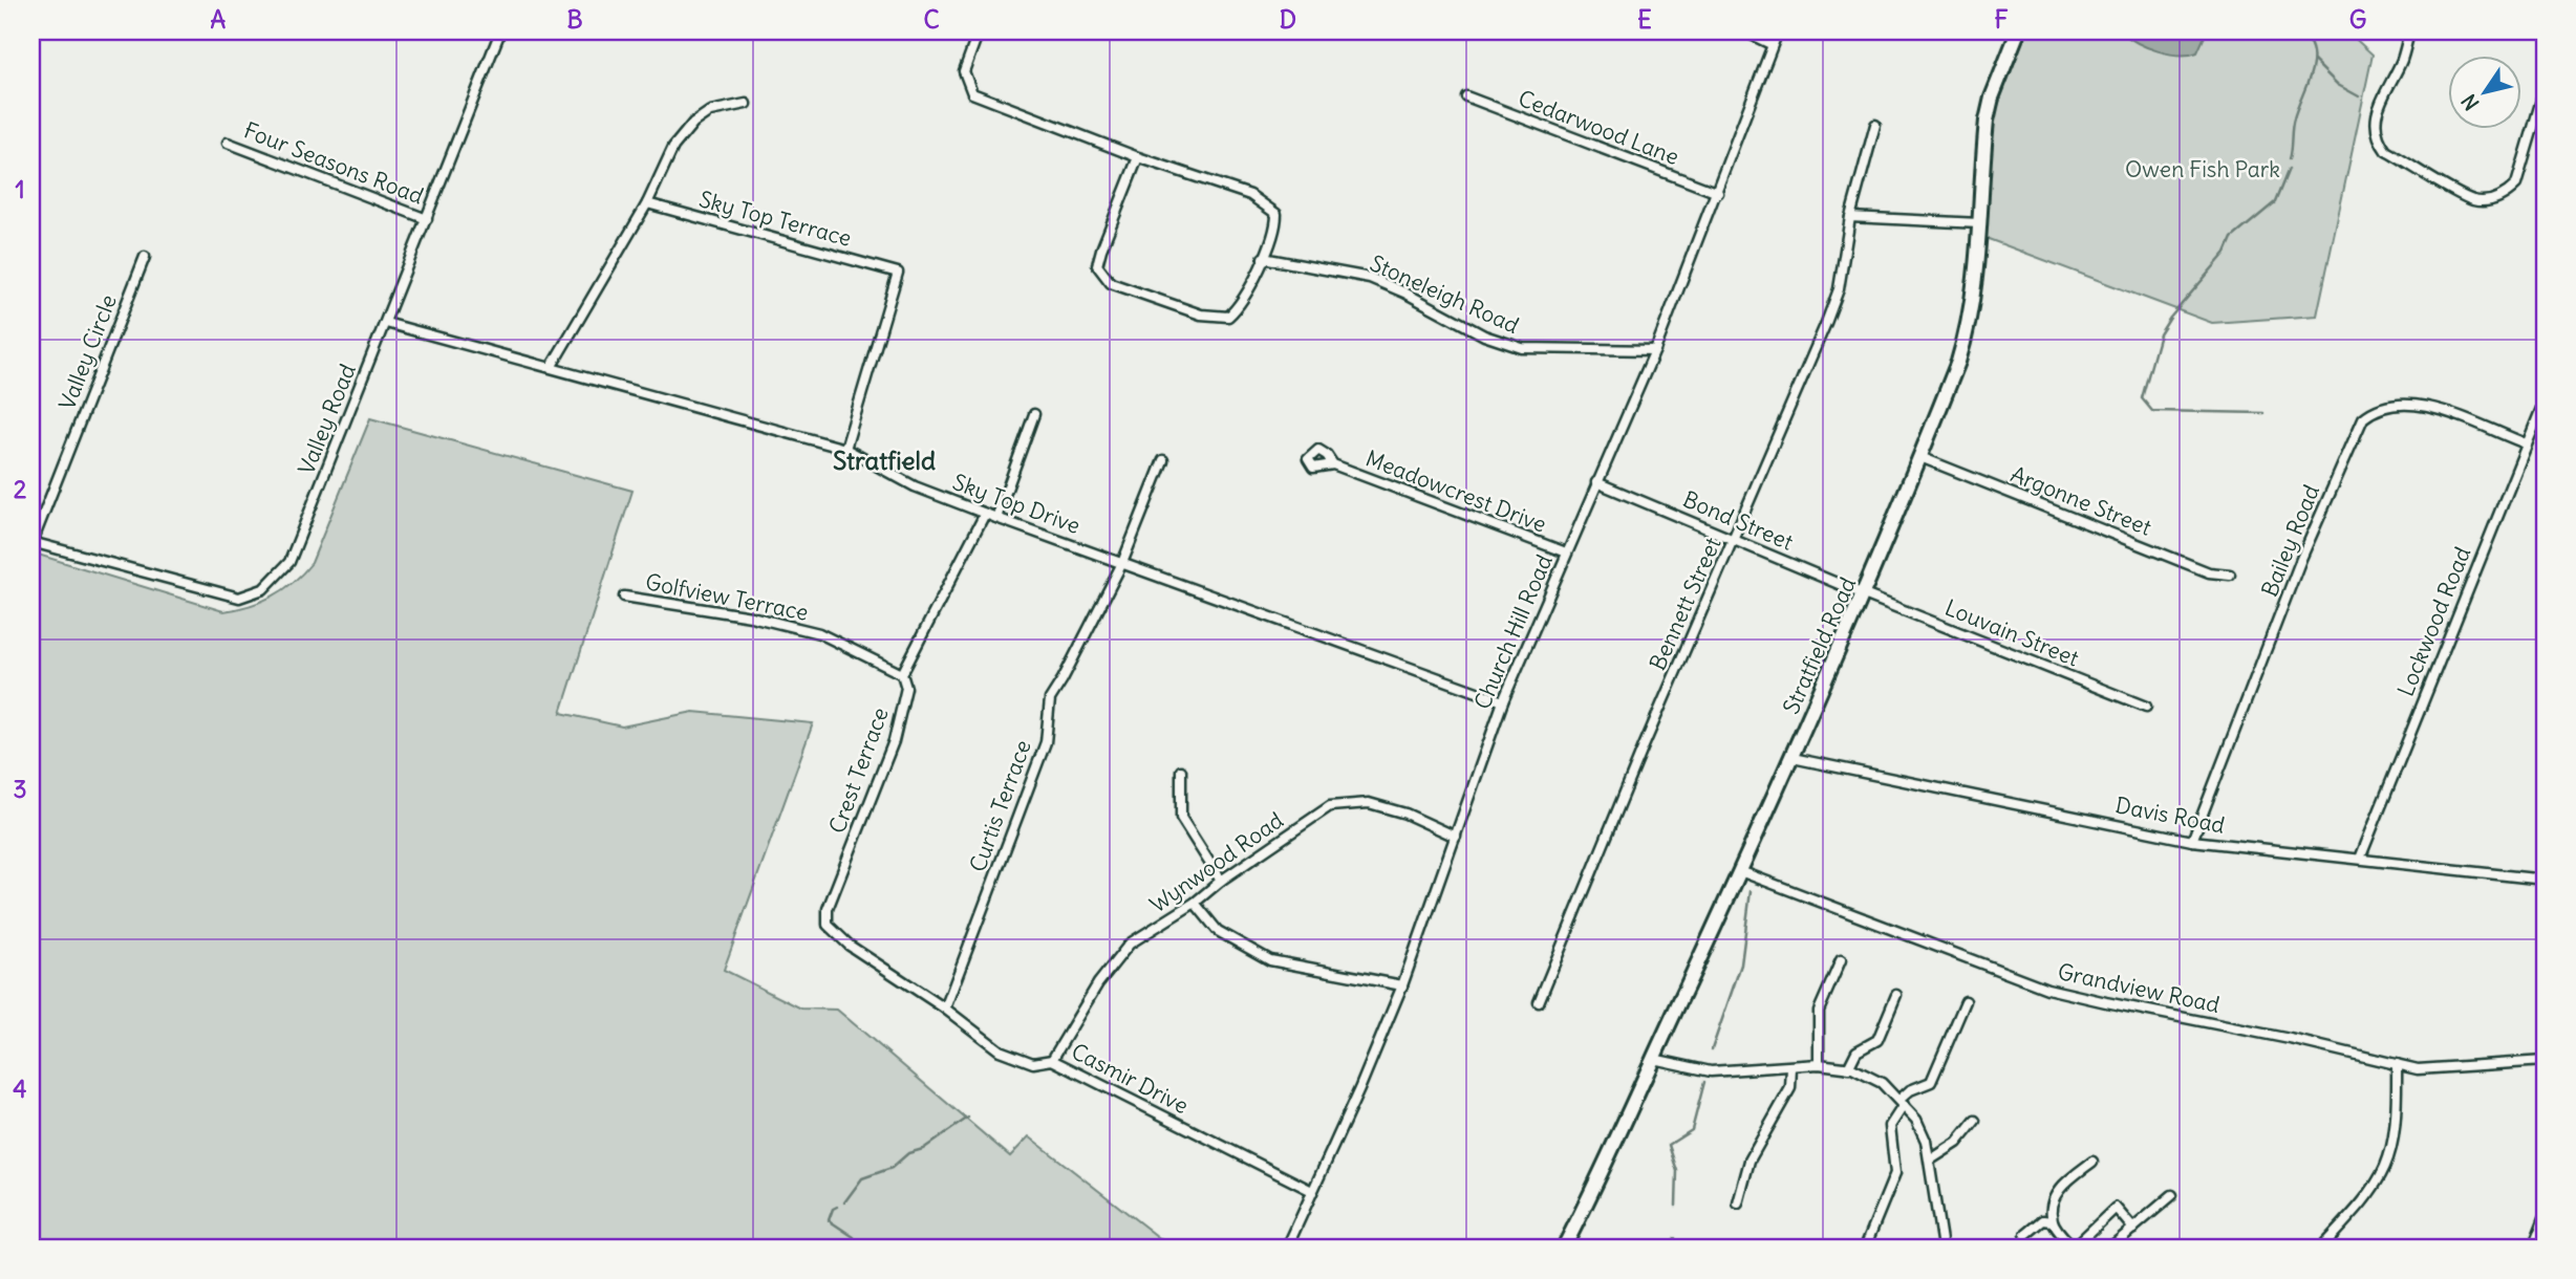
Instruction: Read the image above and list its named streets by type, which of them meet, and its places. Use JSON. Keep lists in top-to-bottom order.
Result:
{
  "streets": {
    "main road": ["Stratfield Road"],
    "street": [
      "Cedarwood Lane",
      "Four Seasons Road",
      "Sky Top Terrace",
      "Stoneleigh Road",
      "Valley Circle",
      "Valley Road",
      "Meadowcrest Drive",
      "Argonne Street",
      "Sky Top Drive",
      "Bond Street",
      "Bailey Road",
      "Golfview Terrace",
      "Bennett Street",
      "Lockwood Road",
      "Church Hill Road",
      "Louvain Street",
      "Crest Terrace",
      "Curtis Terrace",
      "Davis Road",
      "Wynwood Road",
      "Grandview Road",
      "Casmir Drive"
    ]
  },
  "crossings": [
    ["Cedarwood Lane", "Church Hill Road"],
    ["Four Seasons Road", "Valley Road"],
    ["Sky Top Terrace", "Sky Top Drive"],
    ["Stoneleigh Road", "Church Hill Road"],
    ["Valley Circle", "Valley Road"],
    ["Valley Road", "Sky Top Drive"],
    ["Meadowcrest Drive", "Church Hill Road"],
    ["Argonne Street", "Stratfield Road"],
    ["Sky Top Drive", "Church Hill Road"],
    ["Sky Top Drive", "Crest Terrace"],
    ["Sky Top Drive", "Curtis Terrace"],
    ["Bond Street", "Bennett Street"],
    ["Bond Street", "Church Hill Road"],
    ["Bond Street", "Louvain Street"],
    ["Bond Street", "Stratfield Road"],
    ["Bailey Road", "Lockwood Road"],
    ["Bailey Road", "Davis Road"],
    ["Golfview Terrace", "Crest Terrace"],
    ["Lockwood Road", "Davis Road"],
    ["Church Hill Road", "Wynwood Road"],
    ["Church Hill Road", "Casmir Drive"],
    ["Louvain Street", "Stratfield Road"],
    ["Stratfield Road", "Davis Road"],
    ["Stratfield Road", "Grandview Road"],
    ["Crest Terrace", "Casmir Drive"],
    ["Curtis Terrace", "Casmir Drive"],
    ["Wynwood Road", "Casmir Drive"]
  ],
  "districts": ["Stratfield"],
  "parks": ["Owen Fish Park"],
  "north": "bottom left",
  "grid": {
    "columns": [
      "A",
      "B",
      "C",
      "D",
      "E",
      "F",
      "G"
    ],
    "rows": [
      "1",
      "2",
      "3",
      "4"
    ]
  }
}
